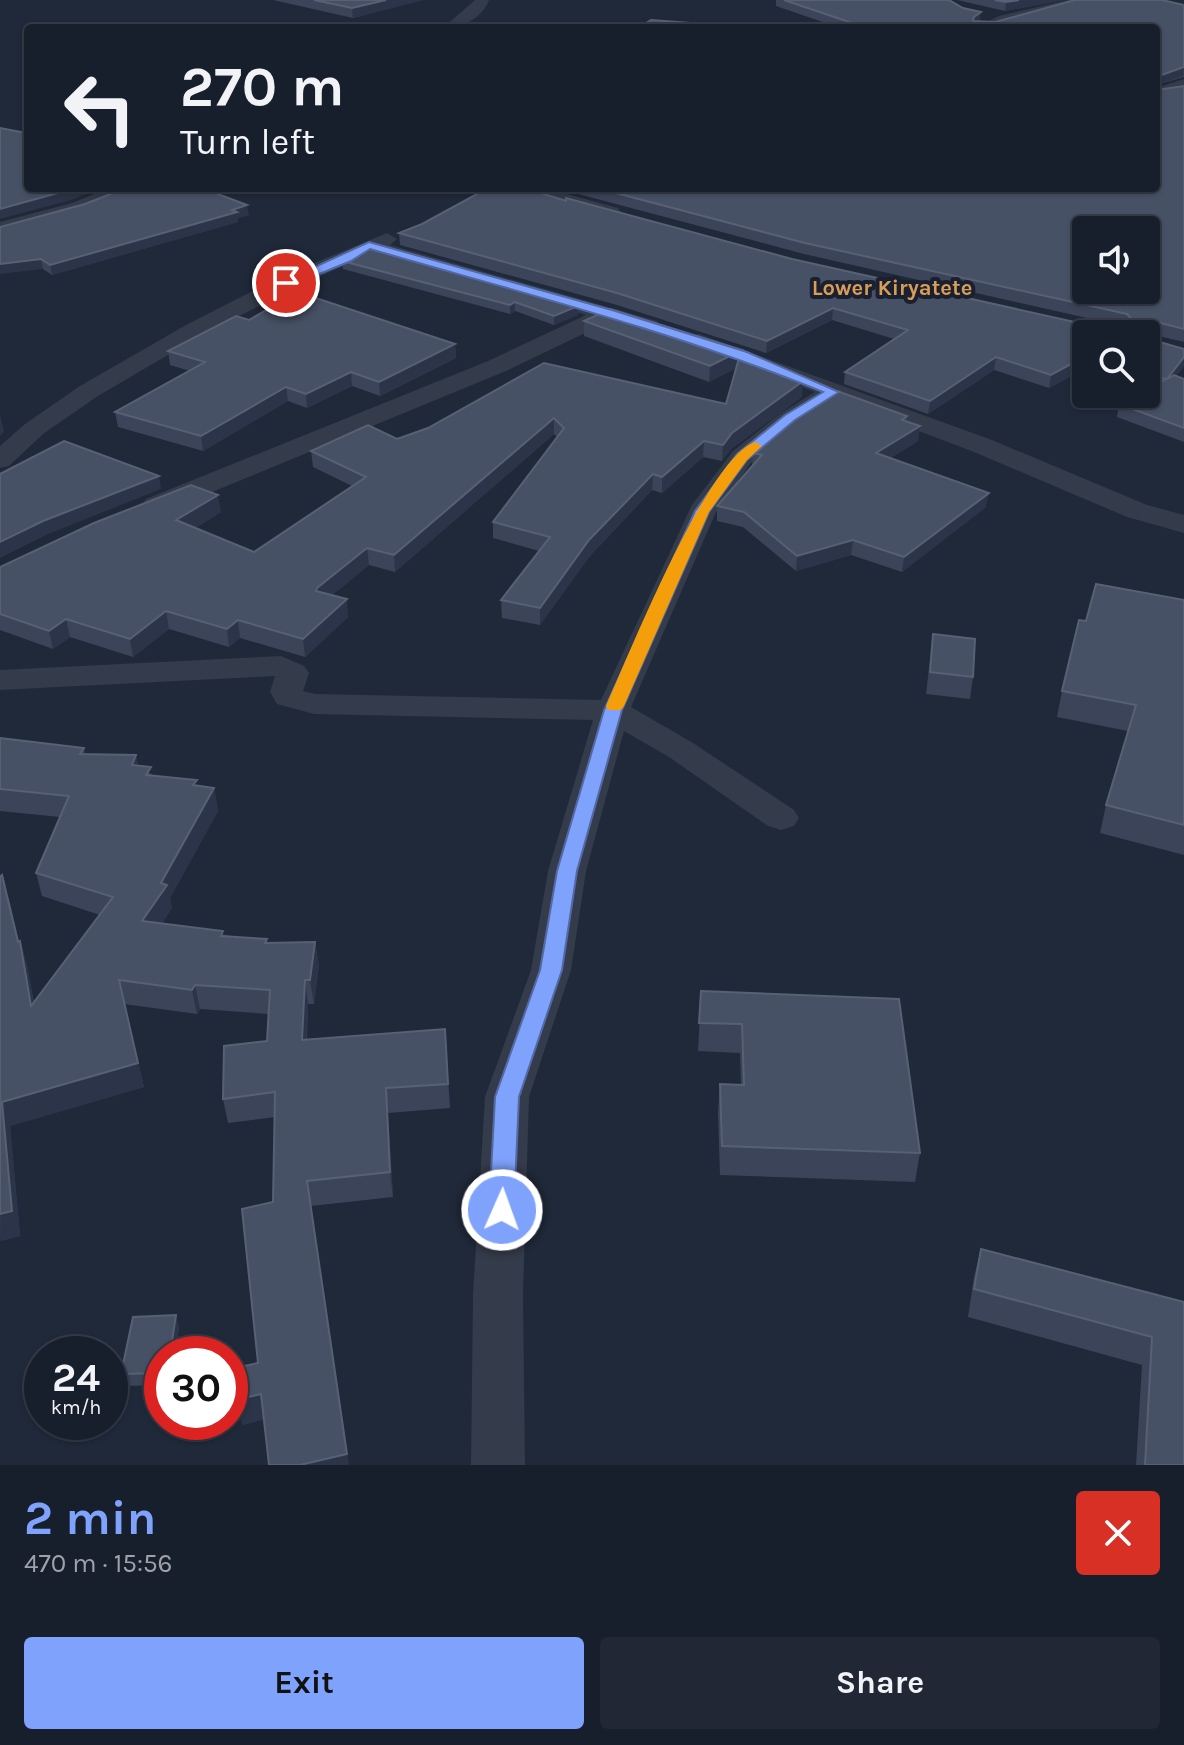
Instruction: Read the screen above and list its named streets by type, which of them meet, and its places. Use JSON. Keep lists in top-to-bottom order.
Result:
{
  "districts": ["Lower Kiryatete"],
  "page": {
    "turn": ["270 m", "Turn left"],
    "speed": "24 km/h",
    "limit": "30",
    "heading": ["2 min", "470 m · 15:56"],
    "buttons": ["Exit", "Share"]
  }
}
